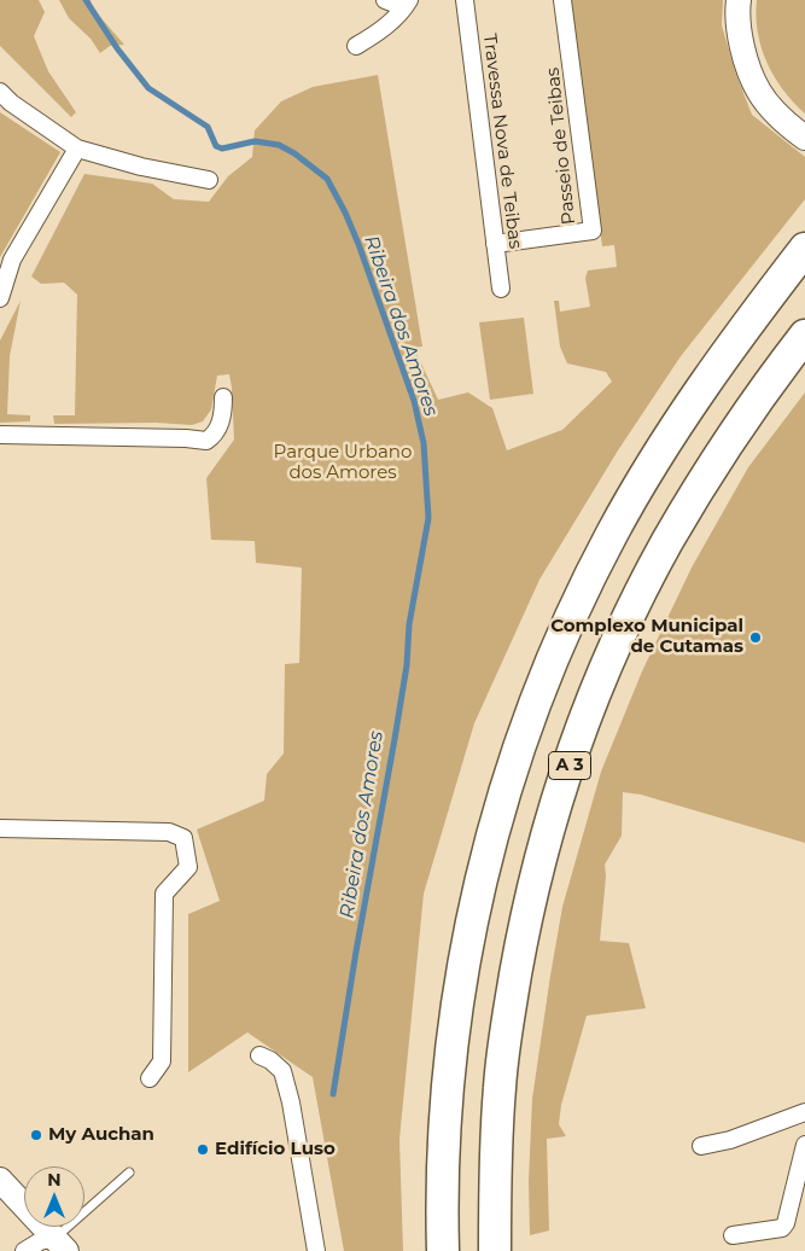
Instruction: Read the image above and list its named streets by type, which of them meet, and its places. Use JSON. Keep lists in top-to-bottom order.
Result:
{
  "streets": {
    "highway": ["A 3"],
    "street": ["Travessa Nova de Teibas", "Passeio de Teibas"]
  },
  "crossings": [
    ["Travessa Nova de Teibas", "Passeio de Teibas"]
  ],
  "water": ["Ribeira dos Amores"],
  "parks": ["Parque Urbano dos Amores"],
  "places": ["Complexo Municipal de Cutamas", "My Auchan", "Edifício Luso"],
  "north": "top"
}
